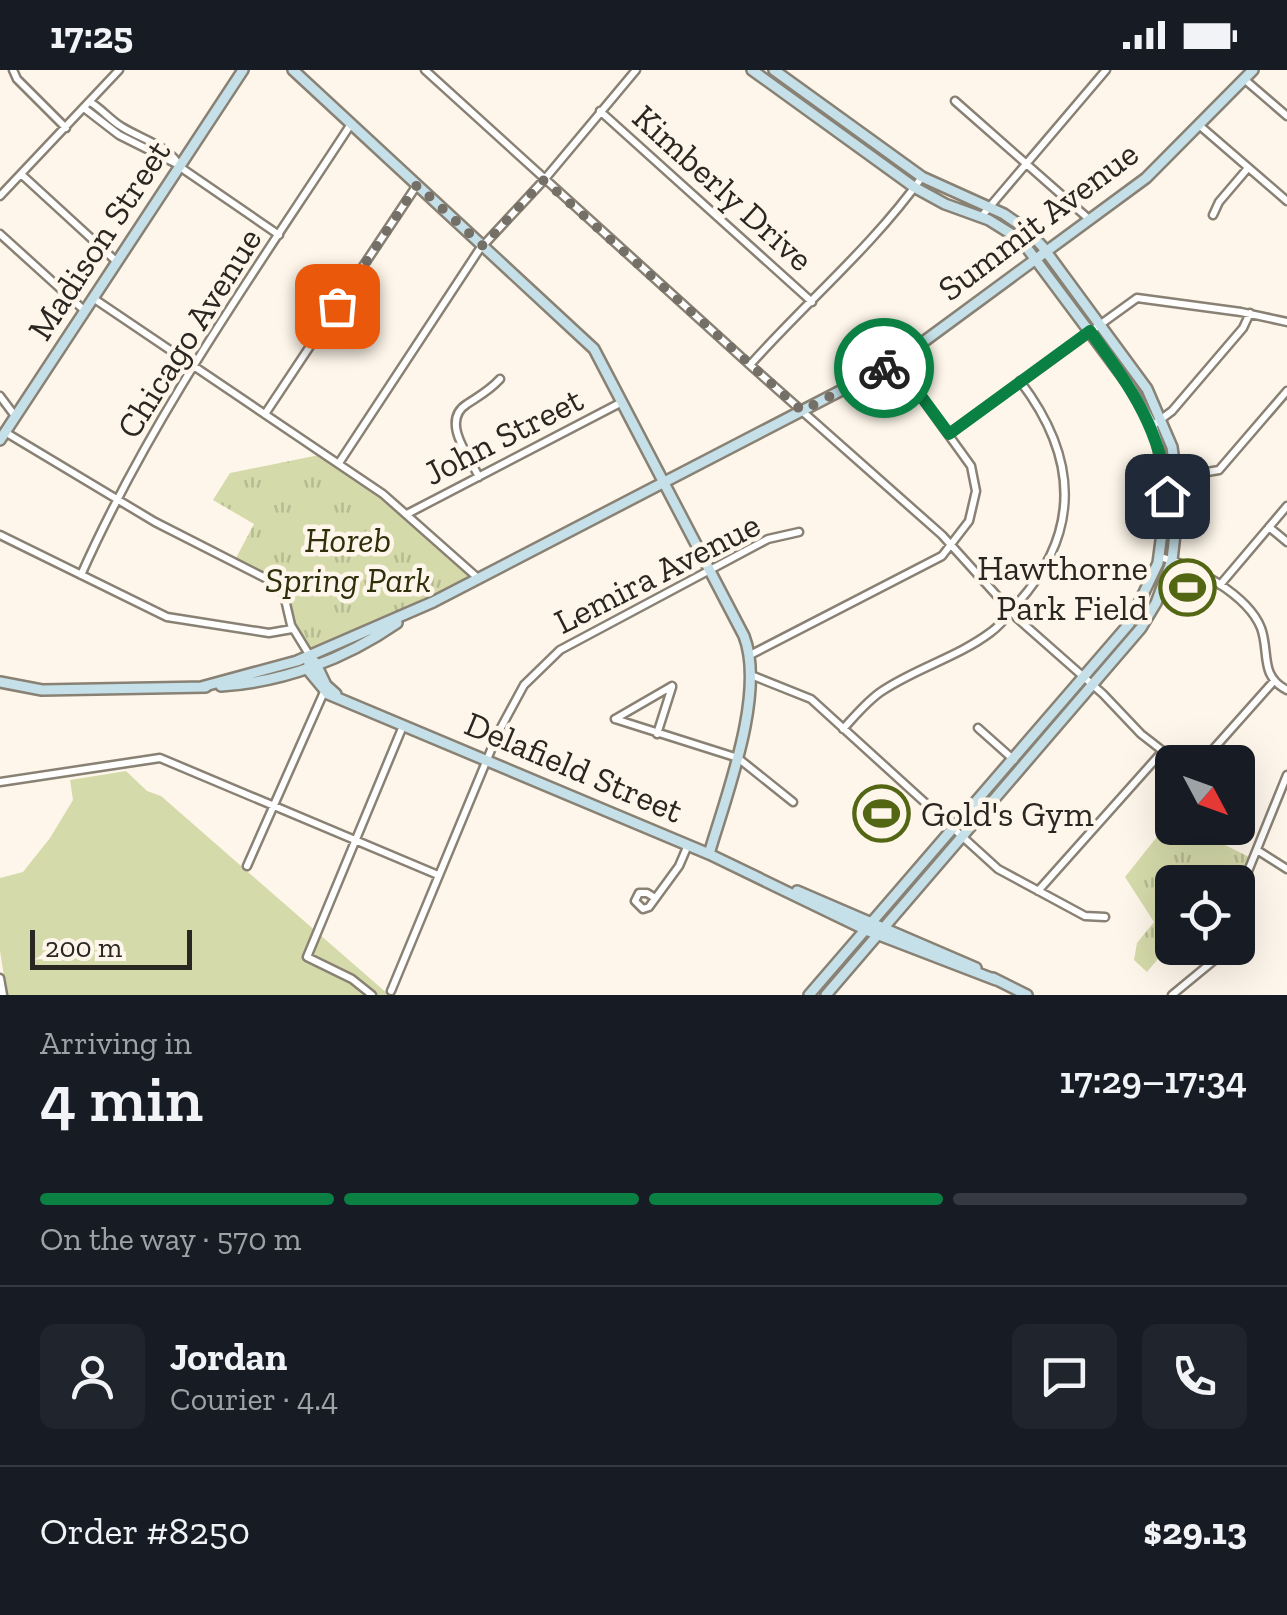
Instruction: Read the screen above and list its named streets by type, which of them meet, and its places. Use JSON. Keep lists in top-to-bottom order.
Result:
{
  "streets": {
    "street": [
      "Kimberly Drive",
      "Summit Avenue",
      "Madison Street",
      "Chicago Avenue",
      "John Street",
      "Lemira Avenue",
      "Delafield Street"
    ]
  },
  "crossings": [
    ["Lemira Avenue", "Delafield Street"]
  ],
  "parks": ["Horeb Spring Park"],
  "places": {
    "sports": ["Hawthorne Park Field", "Gold's Gym"]
  },
  "scale_bar": "200 m",
  "north": "bottom right",
  "page": {
    "status": "17:25",
    "scale": "200 m",
    "heading": ["4 min", "Arriving in", "17:29–17:34"],
    "panel": [
      "Jordan",
      "Courier · 4.4",
      "Order #8250",
      "$29.13"
    ],
    "bar": "On the way · 570 m"
  }
}
